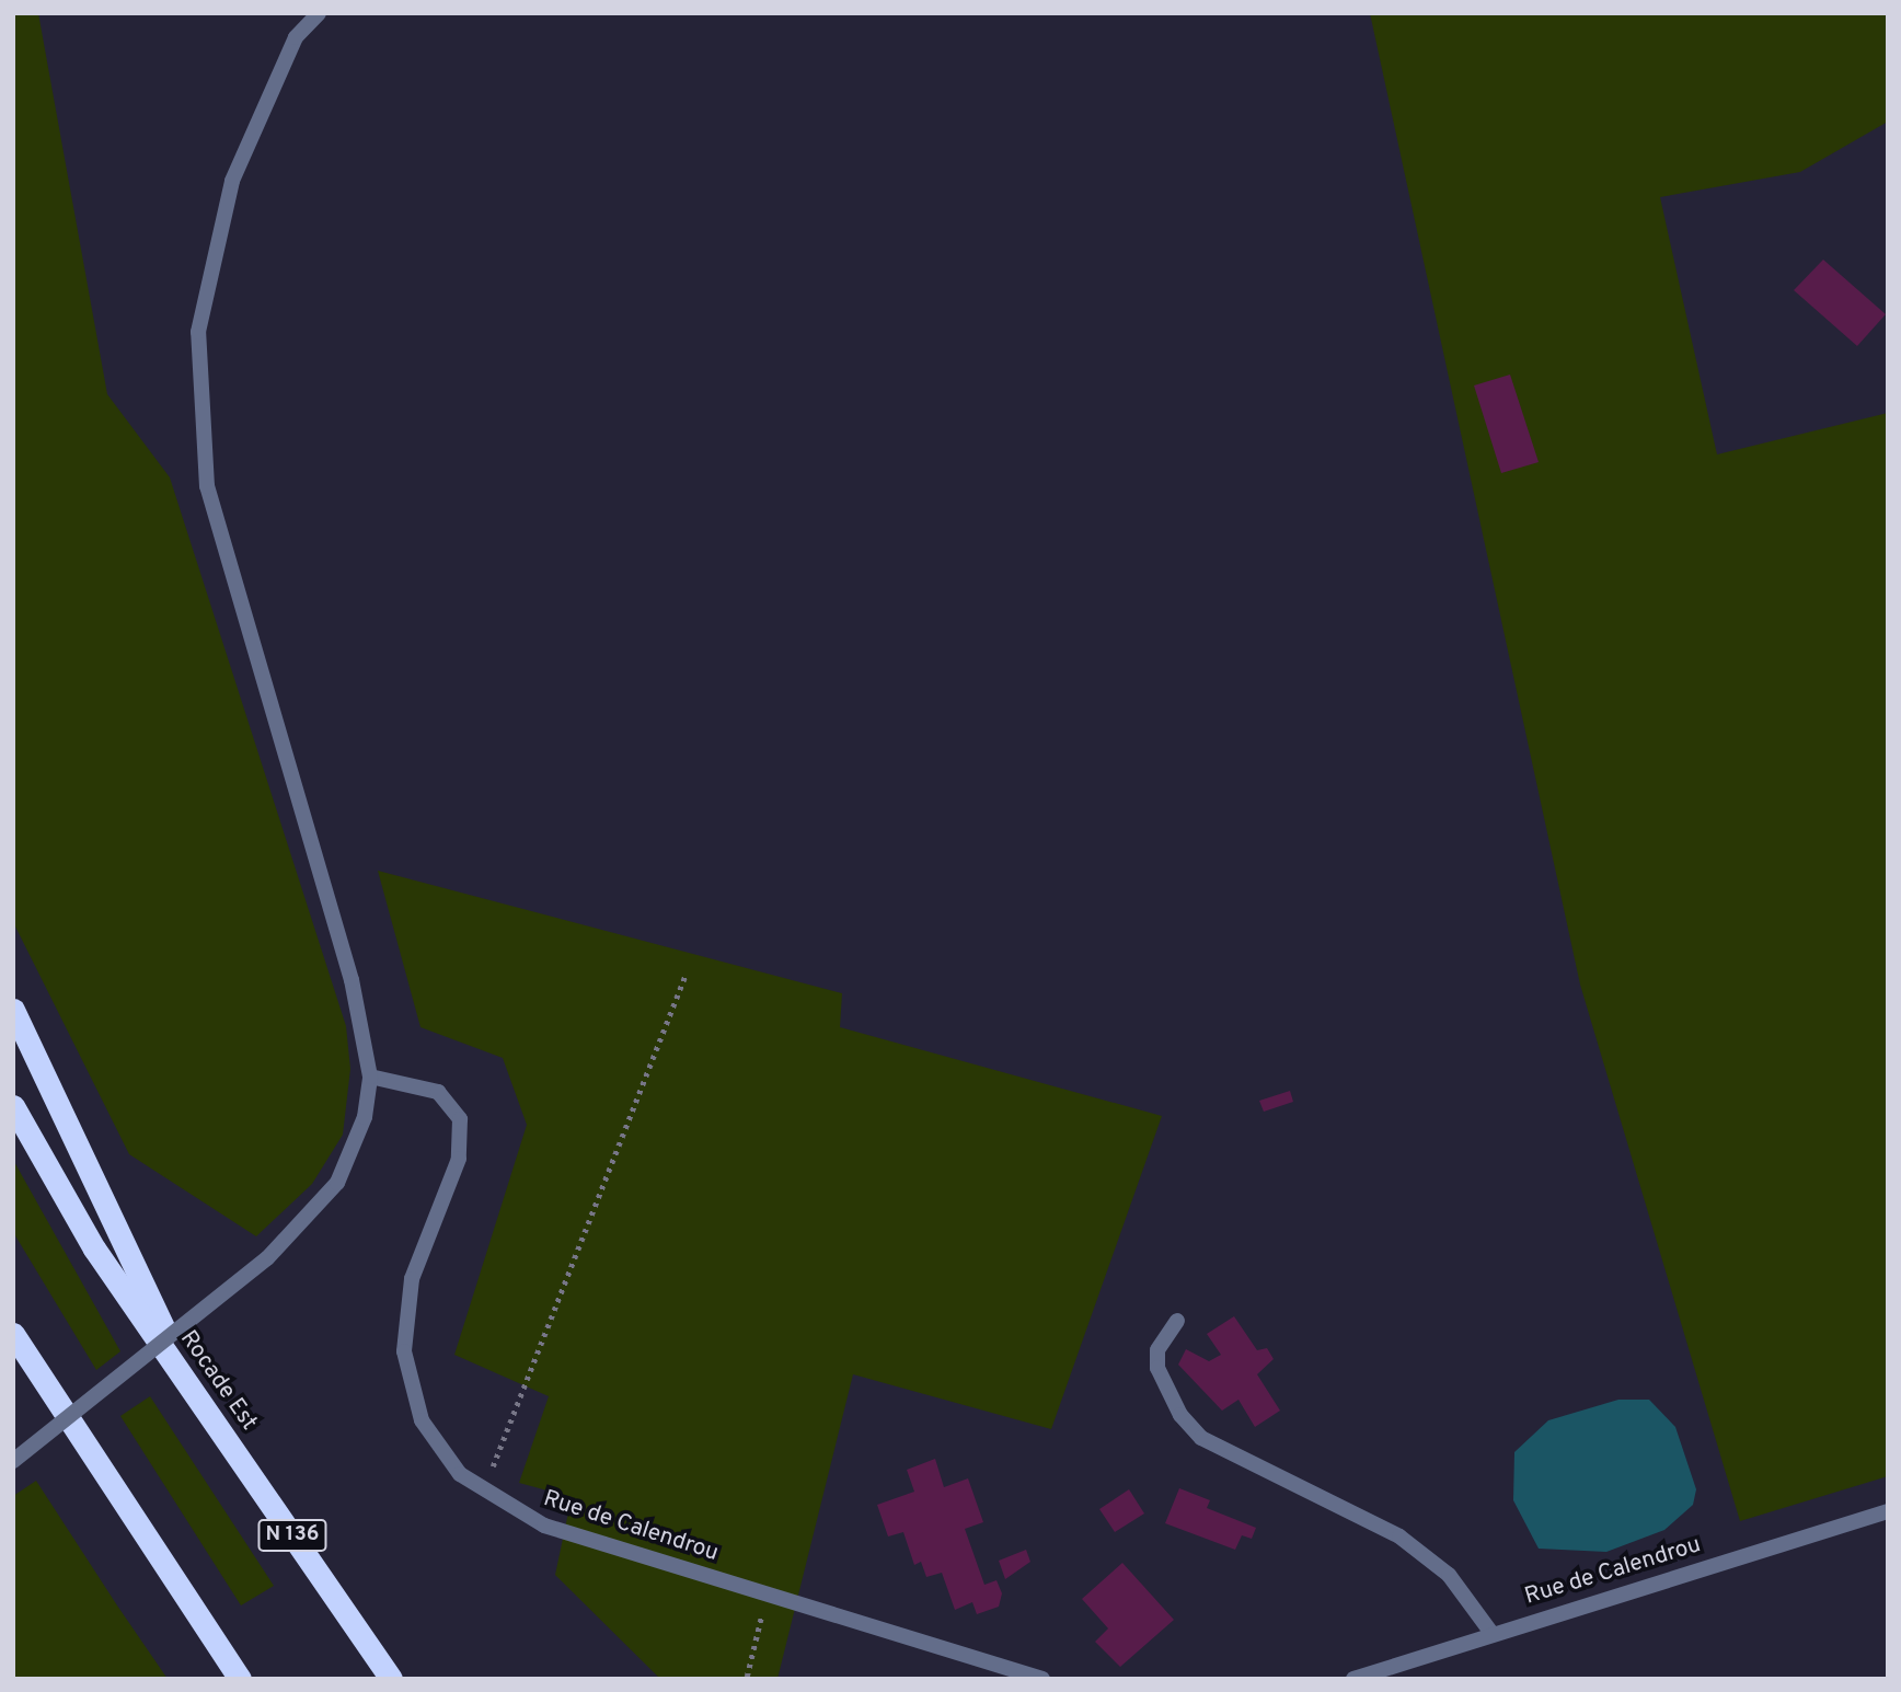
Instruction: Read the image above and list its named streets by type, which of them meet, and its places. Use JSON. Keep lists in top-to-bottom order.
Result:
{
  "streets": {
    "highway": ["Rocade Est", "N 136"],
    "street": ["Rue de Calendrou"]
  }
}
